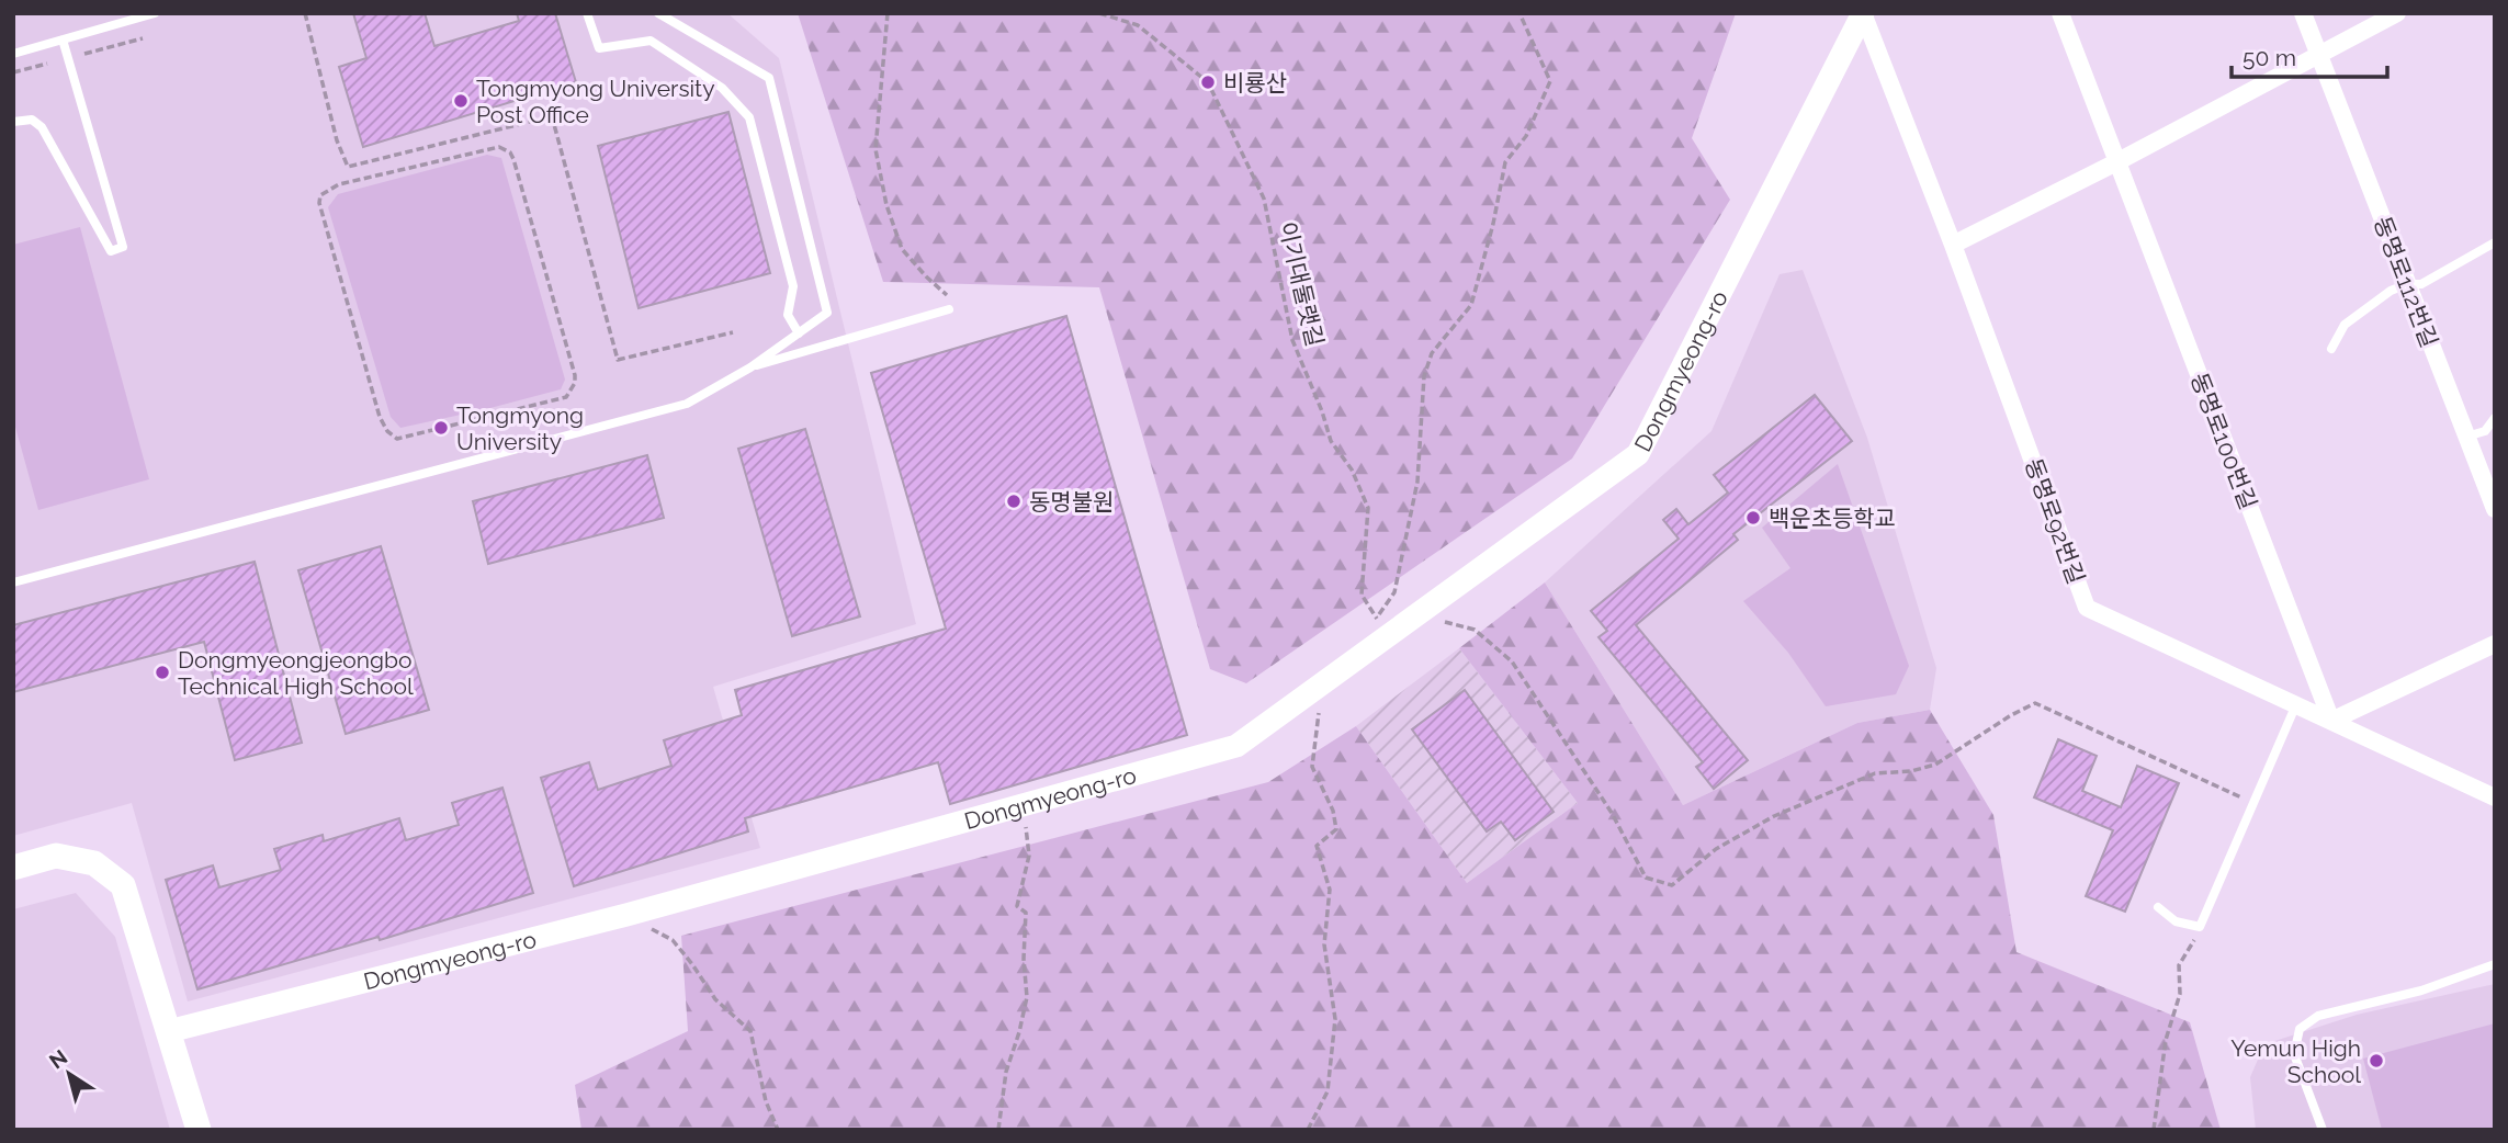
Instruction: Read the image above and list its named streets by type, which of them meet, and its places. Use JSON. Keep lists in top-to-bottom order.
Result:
{
  "streets": {
    "street": [
      "동명로112번길",
      "Dongmyeong-ro",
      "동명로100번길",
      "동명로92번길"
    ],
    "path": ["이기대둘랫길"]
  },
  "crossings": [
    ["Dongmyeong-ro", "동명로92번길"],
    ["동명로100번길", "동명로92번길"]
  ],
  "places": [
    "비룡산",
    "Tongmyong University Post Office",
    "Tongmyong University",
    "동명불원",
    "백운초등학교",
    "Dongmyeongjeongbo Technical High School",
    "Yemun High School"
  ],
  "scale_bar": "50 m",
  "north": "top left"
}
